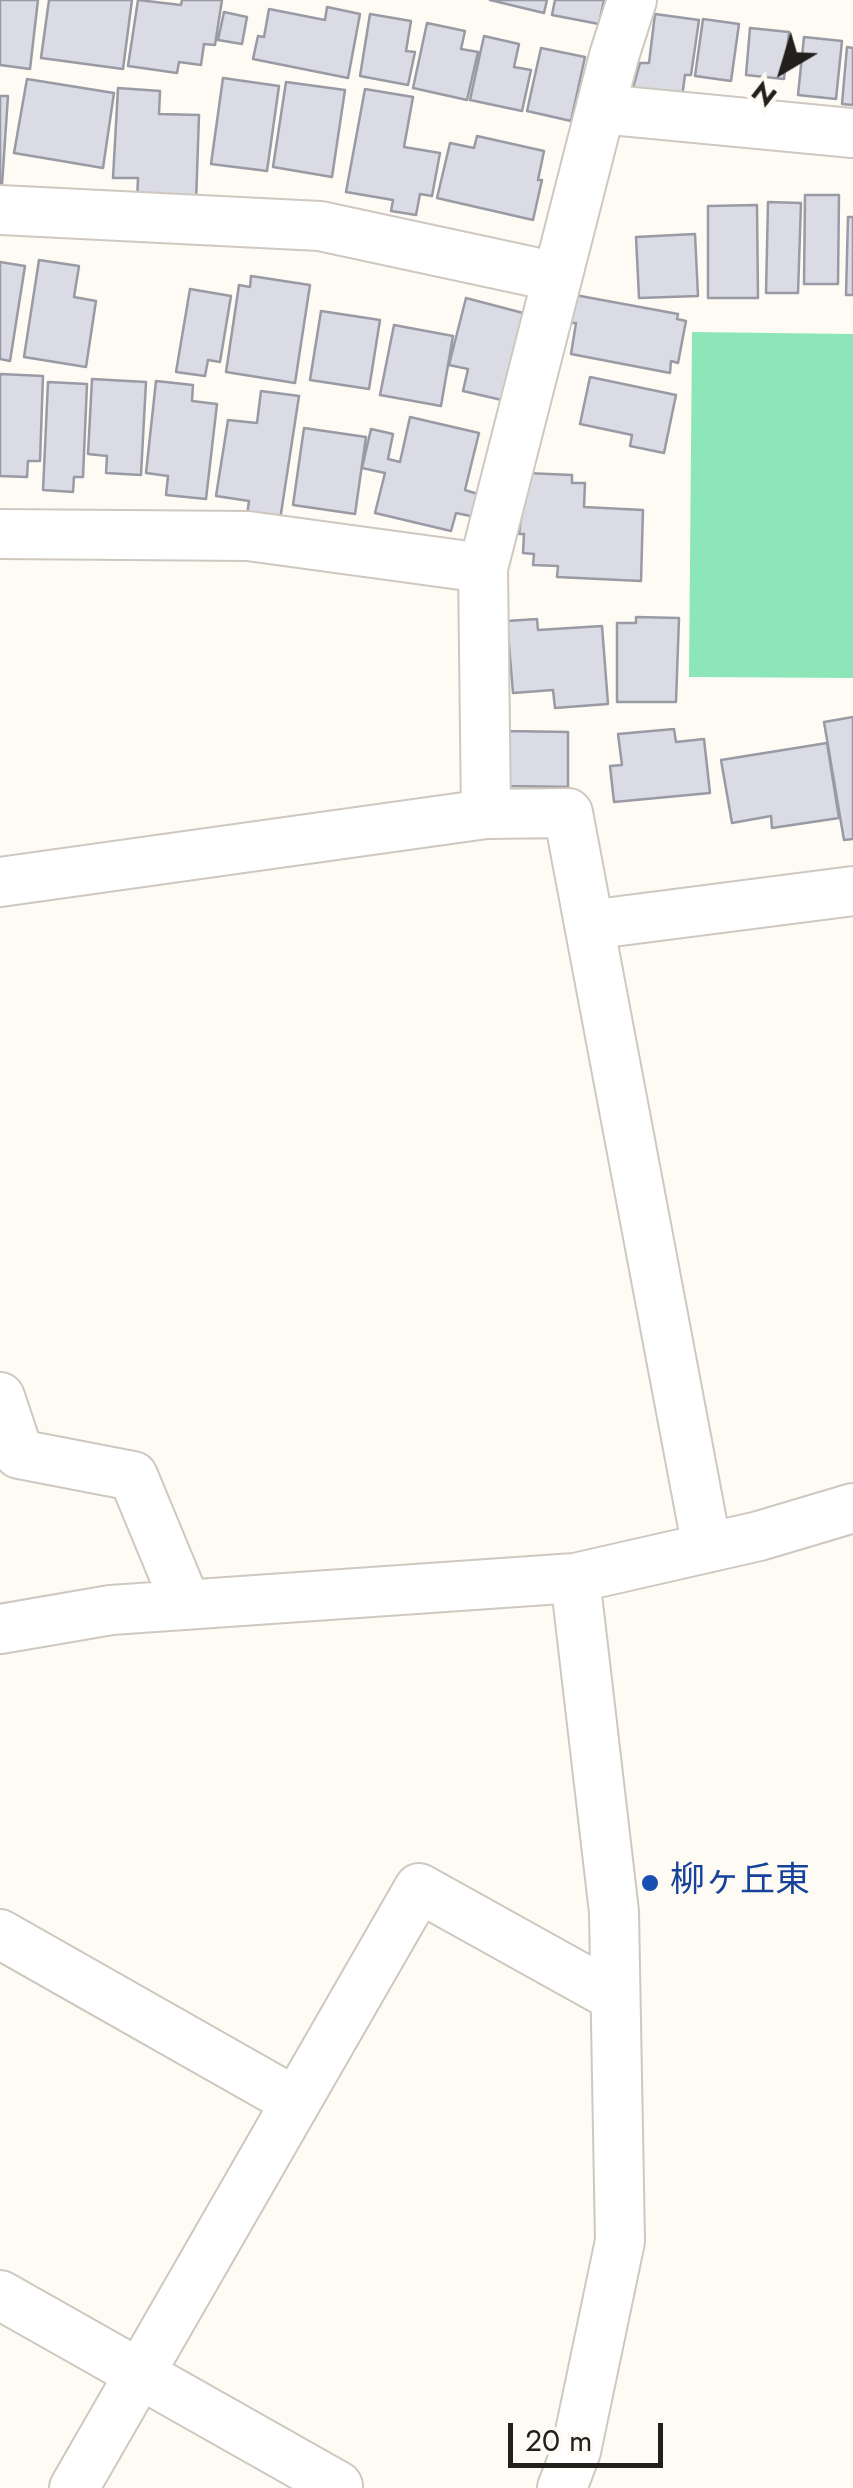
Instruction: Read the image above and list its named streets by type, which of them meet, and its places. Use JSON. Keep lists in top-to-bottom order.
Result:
{
  "places": ["柳ヶ丘東"],
  "scale_bar": "20 m",
  "north": "bottom left"
}
